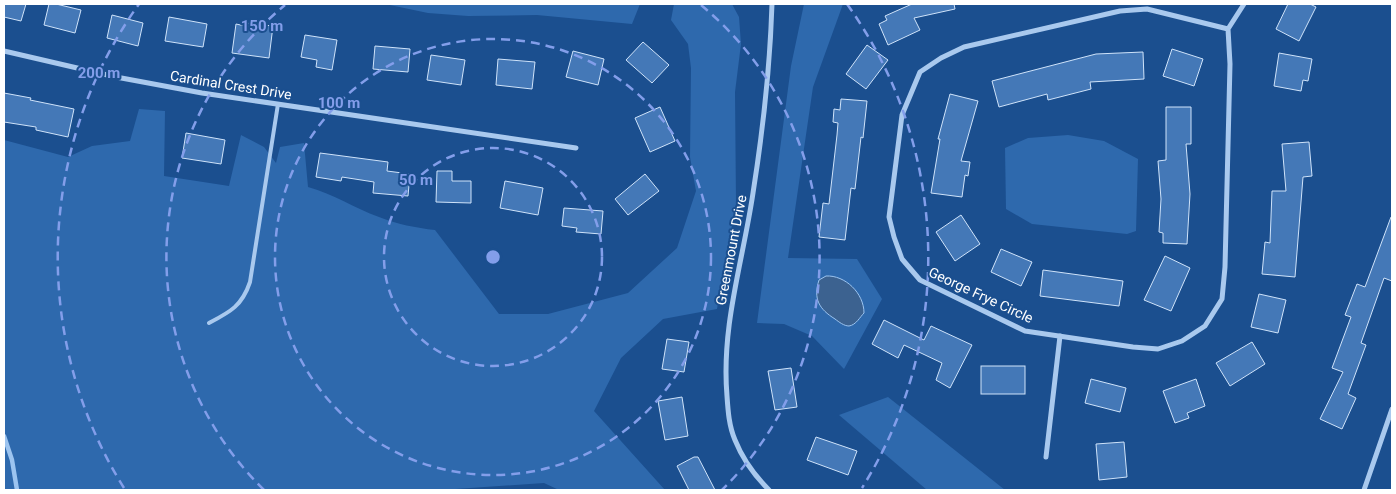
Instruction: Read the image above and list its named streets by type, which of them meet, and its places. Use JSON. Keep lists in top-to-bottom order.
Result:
{
  "streets": {
    "street": ["Cardinal Crest Drive", "Greenmount Drive", "George Frye Circle"]
  },
  "rings": [
    "150 m",
    "200 m",
    "100 m",
    "50 m"
  ]
}
